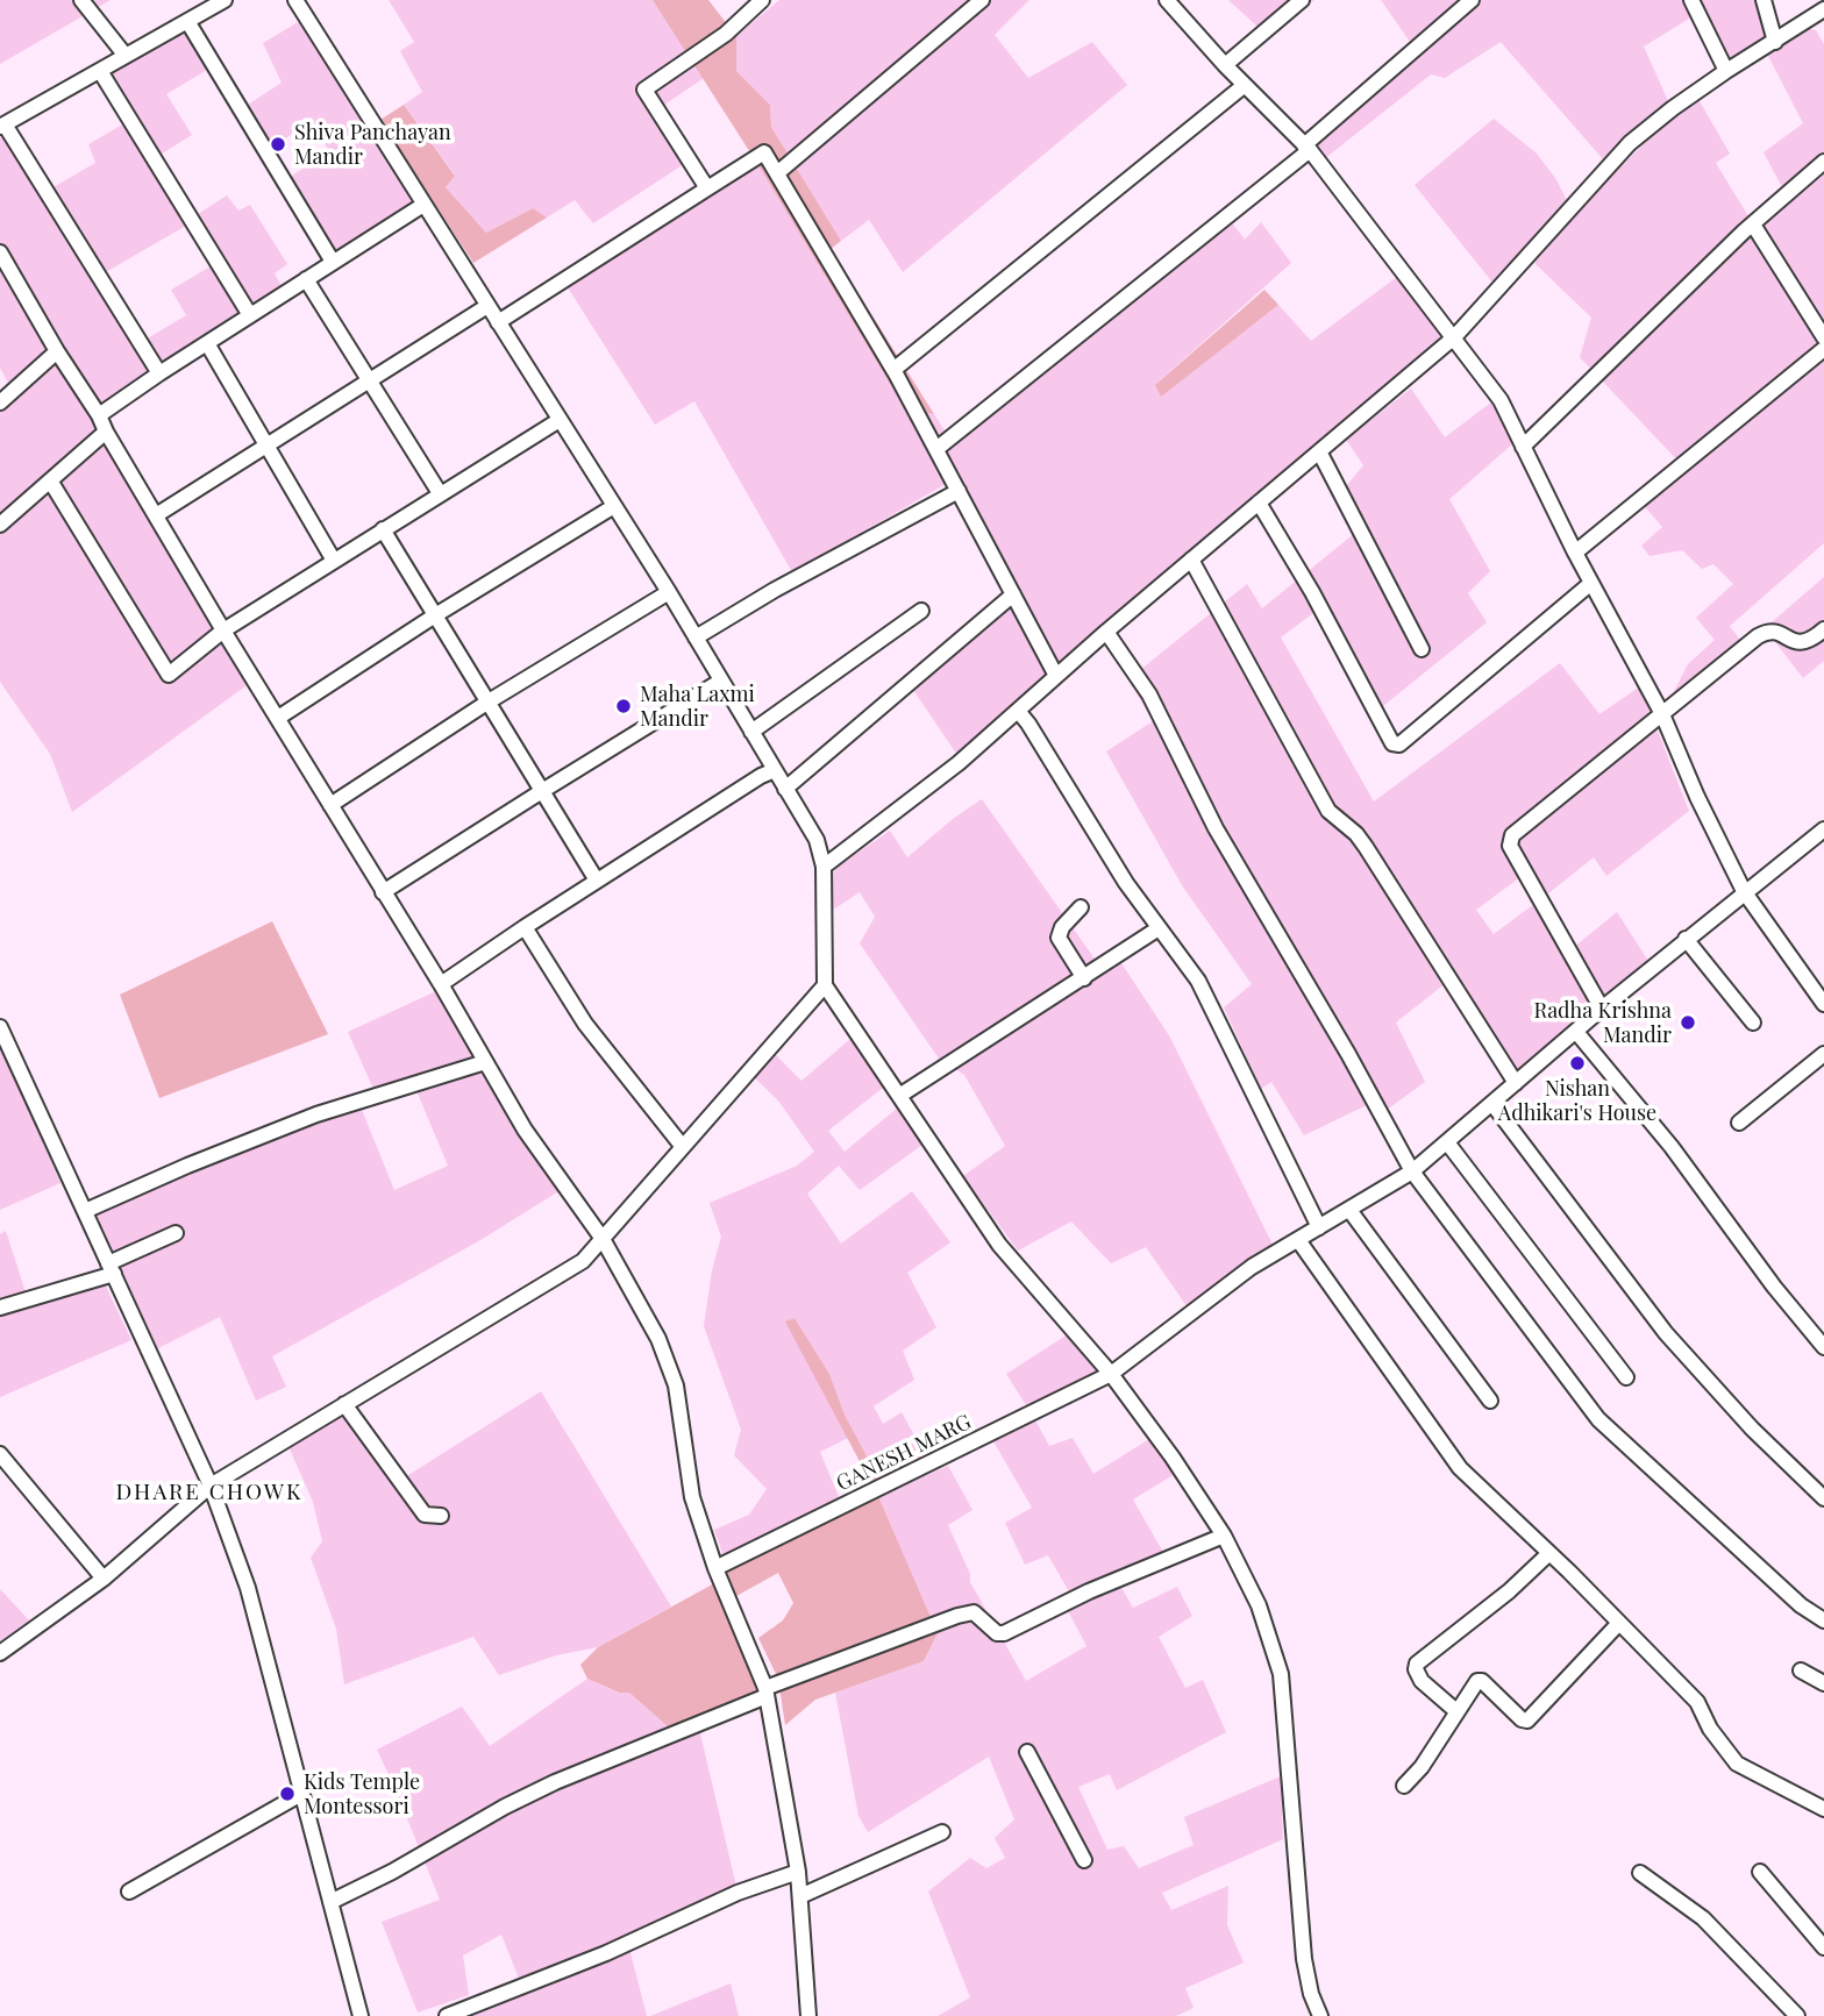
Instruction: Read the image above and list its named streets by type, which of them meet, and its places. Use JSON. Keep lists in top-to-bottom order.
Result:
{
  "streets": {
    "street": ["GANESH MARG"]
  },
  "districts": ["DHARE CHOWK"],
  "places": [
    "Shiva Panchayan Mandir",
    "Maha Laxmi Mandir",
    "Radha Krishna Mandir",
    "Nishan Adhikari's House",
    "Kids Temple Montessori"
  ]
}
